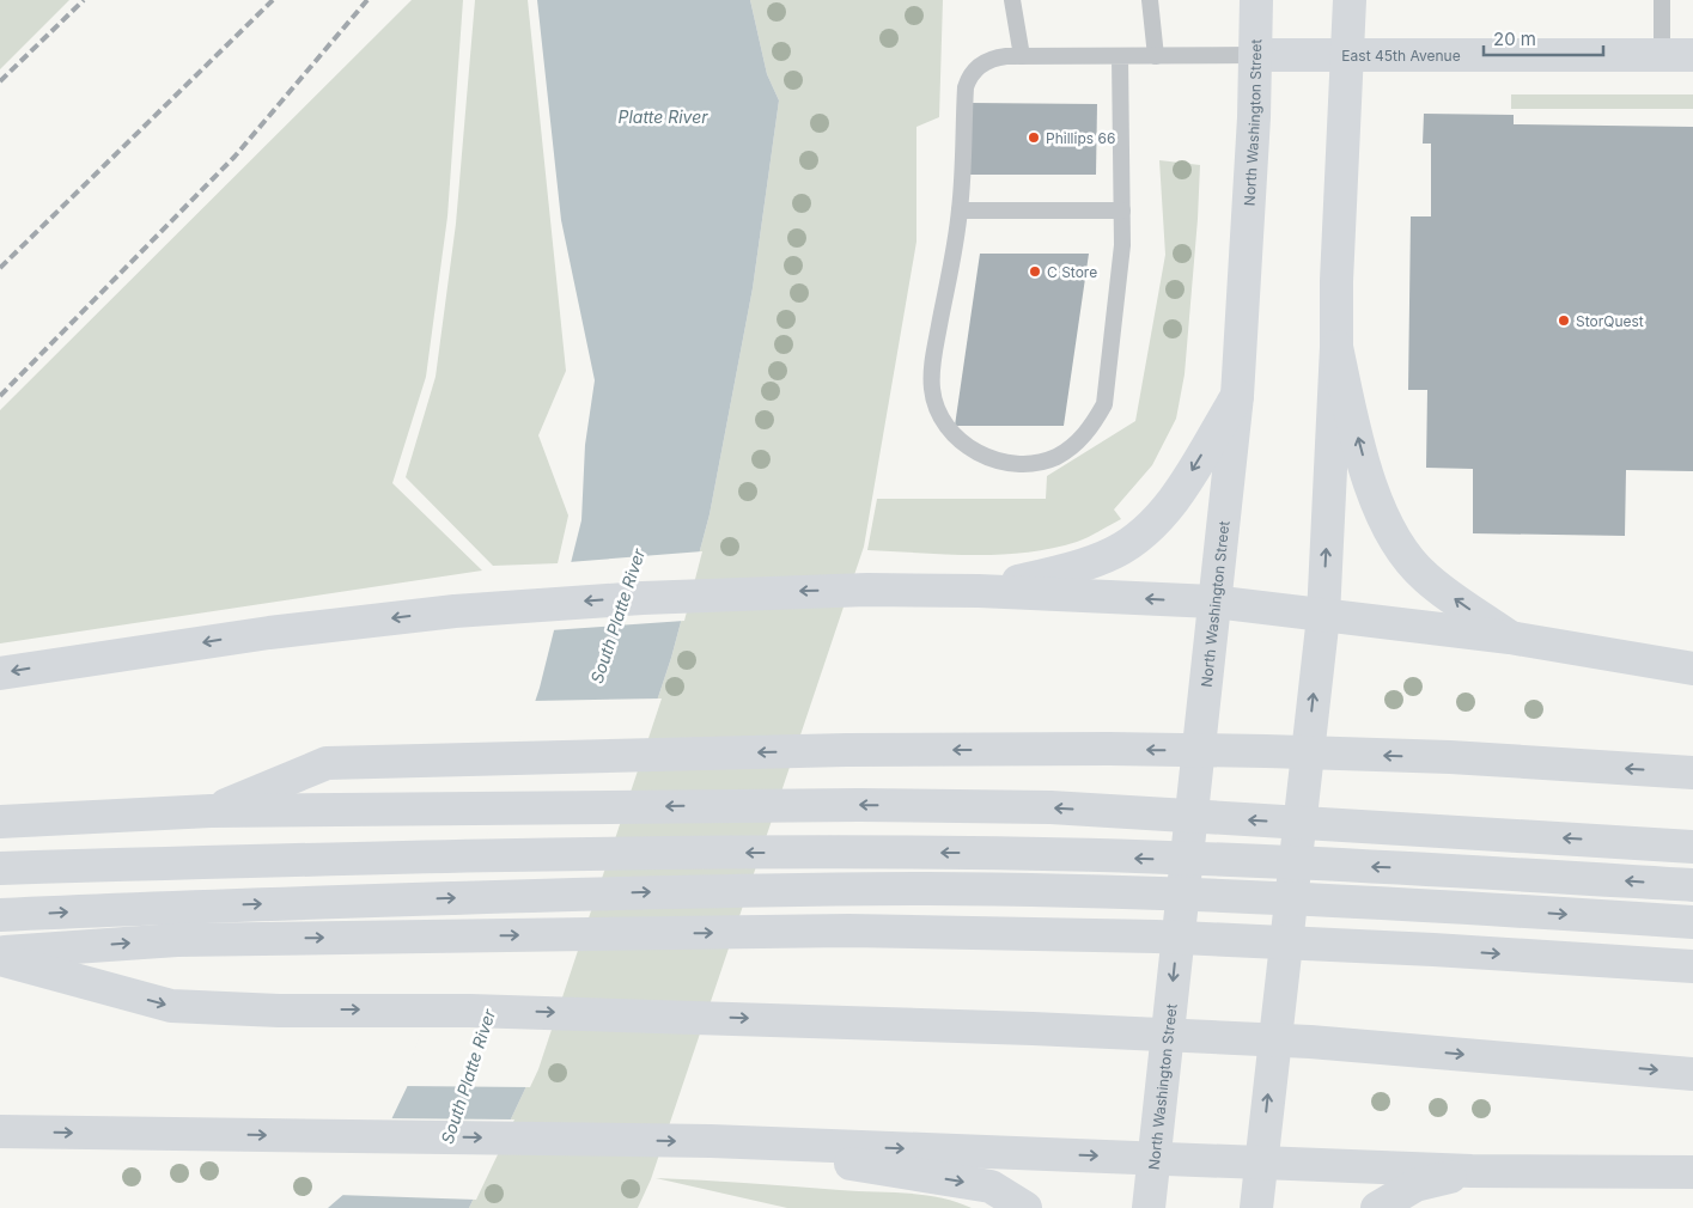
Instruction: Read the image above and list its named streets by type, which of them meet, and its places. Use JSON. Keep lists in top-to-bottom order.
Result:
{
  "streets": {
    "main road": ["East 45th Avenue", "North Washington Street"]
  },
  "crossings": [
    ["East 45th Avenue", "North Washington Street"]
  ],
  "water": ["Platte River", "South Platte River"],
  "places": ["Phillips 66", "C Store", "StorQuest"],
  "scale_bar": "20 m"
}
